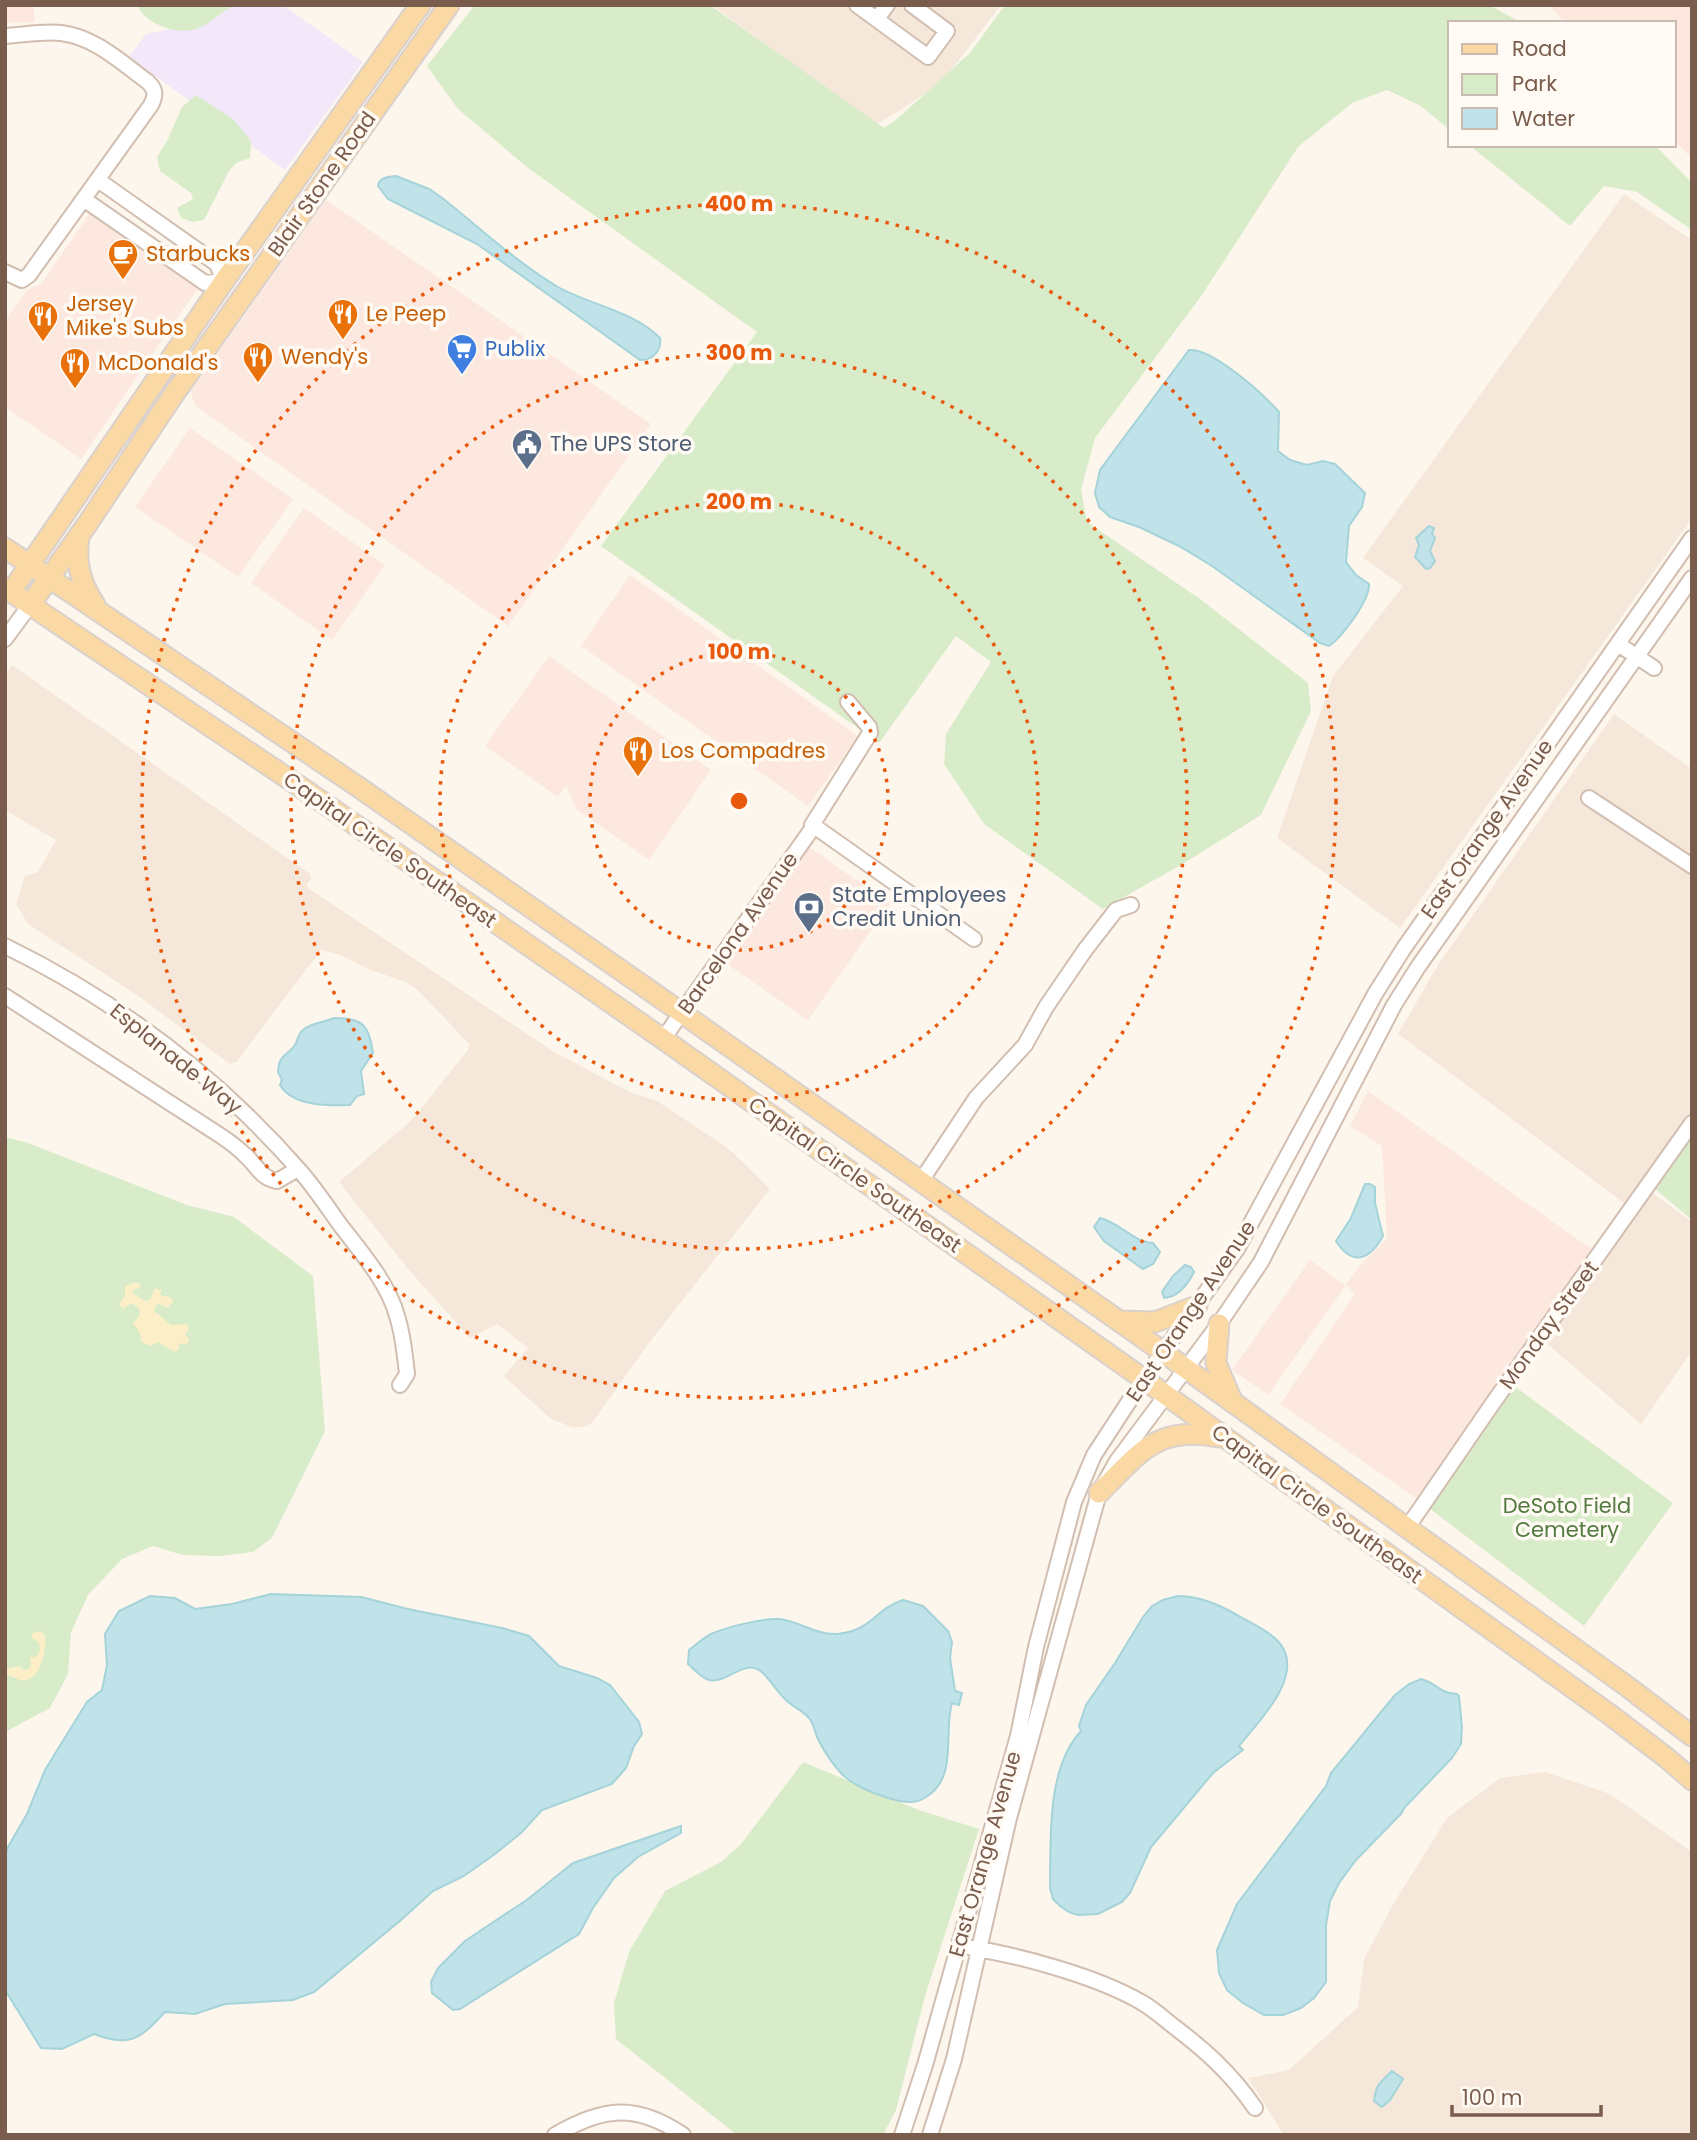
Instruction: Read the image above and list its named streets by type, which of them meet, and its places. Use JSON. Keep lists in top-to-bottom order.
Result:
{
  "streets": {
    "main road": ["Blair Stone Road", "Capital Circle Southeast"],
    "street": [
      "East Orange Avenue",
      "Barcelona Avenue",
      "Esplanade Way",
      "Monday Street"
    ]
  },
  "crossings": [
    ["Blair Stone Road", "Capital Circle Southeast"],
    ["East Orange Avenue", "Capital Circle Southeast"],
    ["Capital Circle Southeast", "Barcelona Avenue"],
    ["Capital Circle Southeast", "Monday Street"]
  ],
  "parks": ["DeSoto Field Cemetery"],
  "places": {
    "cafe": ["Starbucks"],
    "restaurant": [
      "Le Peep",
      "Jersey Mike's Subs",
      "Wendy's",
      "McDonald's",
      "Los Compadres"
    ],
    "supermarket": ["Publix"],
    "public building": ["The UPS Store"],
    "bank": ["State Employees Credit Union"]
  },
  "legend": ["Road", "Park", "Water"],
  "scale_bar": "100 m",
  "rings": [
    "400 m",
    "300 m",
    "200 m",
    "100 m"
  ]
}
